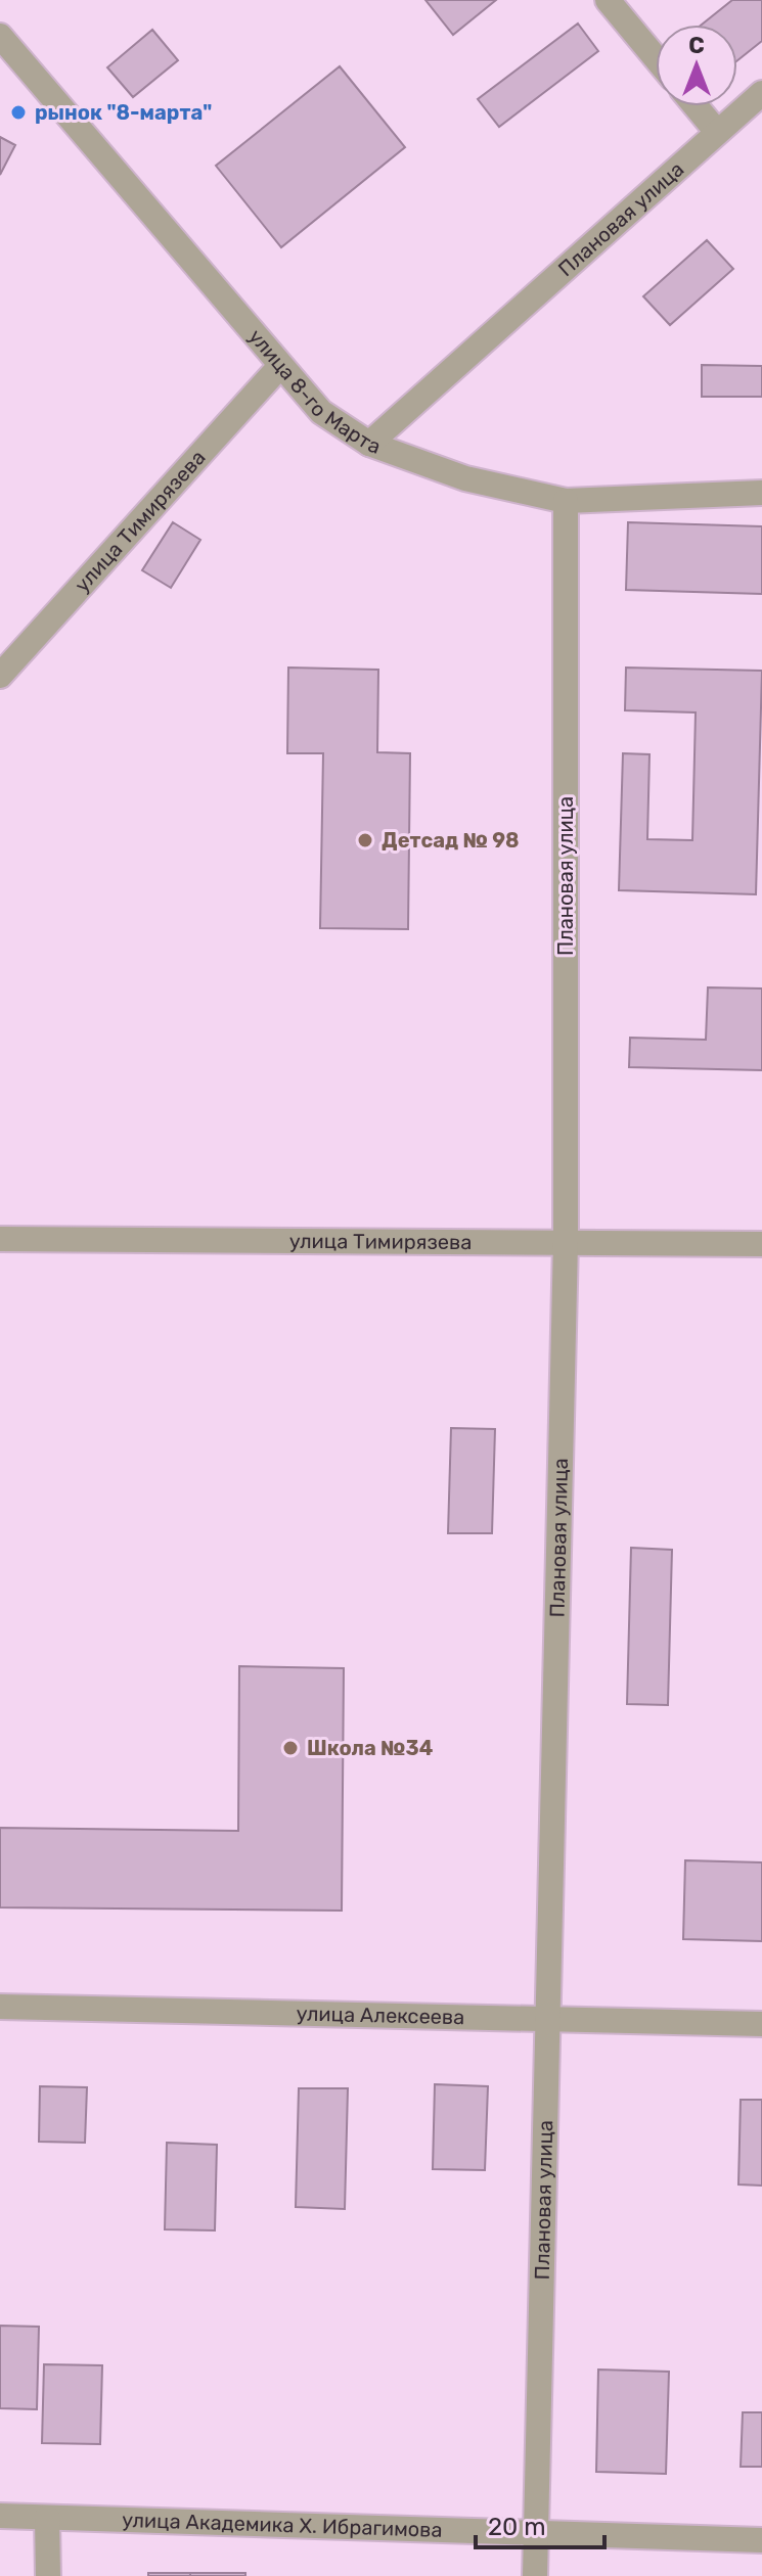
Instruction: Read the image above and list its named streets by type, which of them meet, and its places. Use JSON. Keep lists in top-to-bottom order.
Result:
{
  "streets": {
    "street": [
      "Плановая улица",
      "улица 8-го Марта",
      "улица Тимирязева",
      "улица Алексеева",
      "улица Академика Х. Ибрагимова"
    ]
  },
  "crossings": [
    ["Плановая улица", "улица 8-го Марта"],
    ["Плановая улица", "улица Тимирязева"],
    ["Плановая улица", "улица Алексеева"],
    ["Плановая улица", "улица Академика Х. Ибрагимова"],
    ["улица 8-го Марта", "улица Тимирязева"]
  ],
  "places": ["рынок \"8-марта\"", "Детсад № 98", "Школа №34"],
  "scale_bar": "20 m",
  "north": "top"
}
